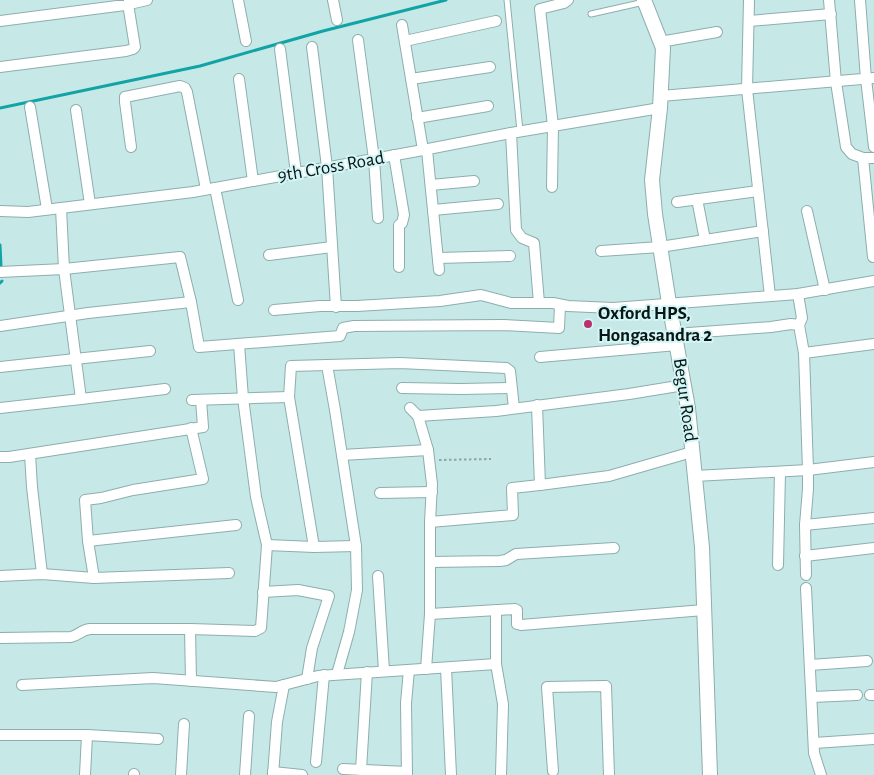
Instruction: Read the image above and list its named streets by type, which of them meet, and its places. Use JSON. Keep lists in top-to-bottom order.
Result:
{
  "streets": {
    "main road": ["Begur Road"],
    "street": ["9th Cross Road"]
  },
  "crossings": [
    ["9th Cross Road", "Begur Road"]
  ],
  "places": ["Oxford HPS, Hongasandra 2"]
}
